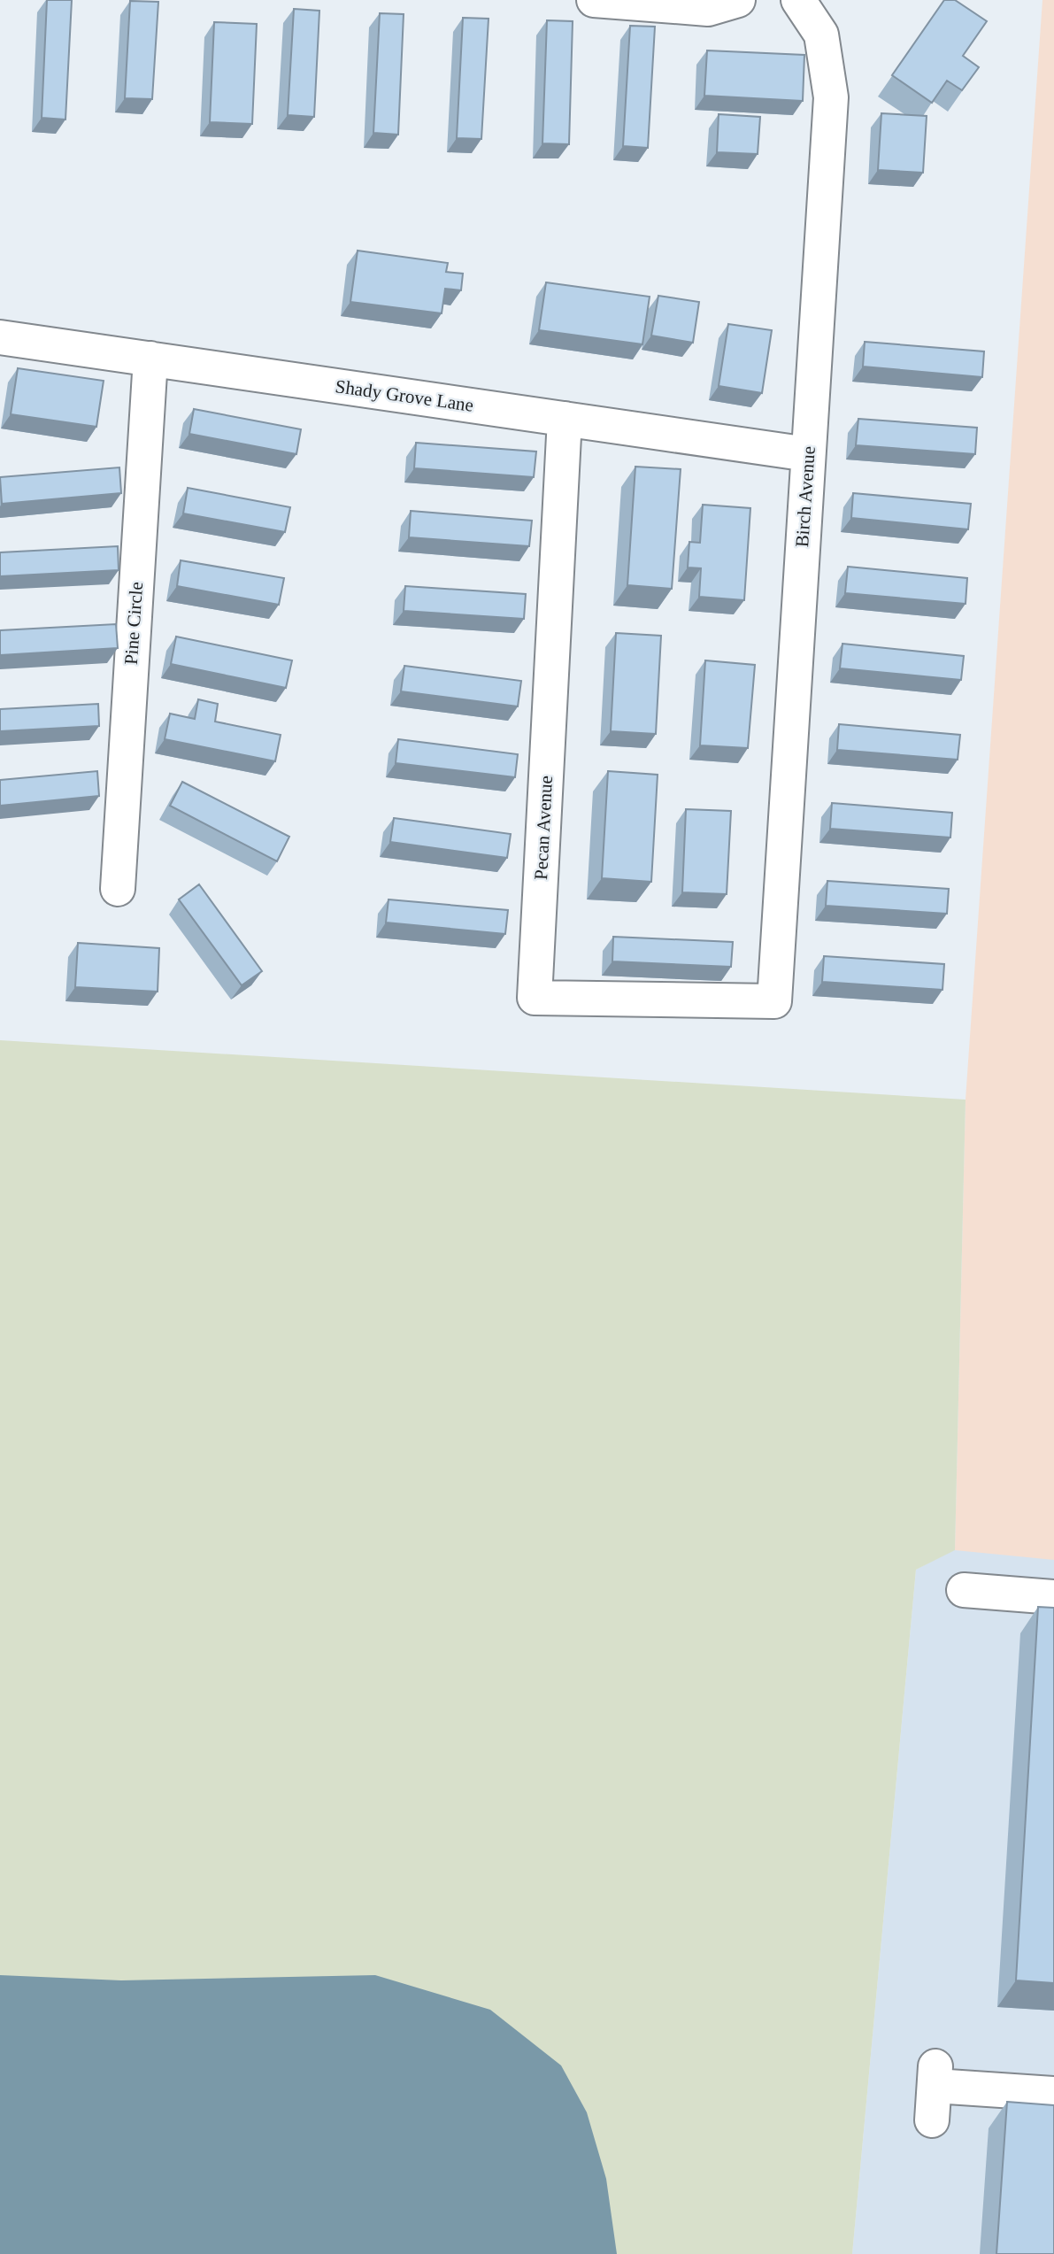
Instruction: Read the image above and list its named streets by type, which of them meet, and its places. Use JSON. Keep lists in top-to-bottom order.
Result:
{
  "streets": {
    "street": [
      "Shady Grove Lane",
      "Birch Avenue",
      "Pine Circle",
      "Pecan Avenue"
    ]
  },
  "crossings": [
    ["Shady Grove Lane", "Birch Avenue"],
    ["Shady Grove Lane", "Pine Circle"],
    ["Shady Grove Lane", "Pecan Avenue"],
    ["Birch Avenue", "Pecan Avenue"]
  ]
}
